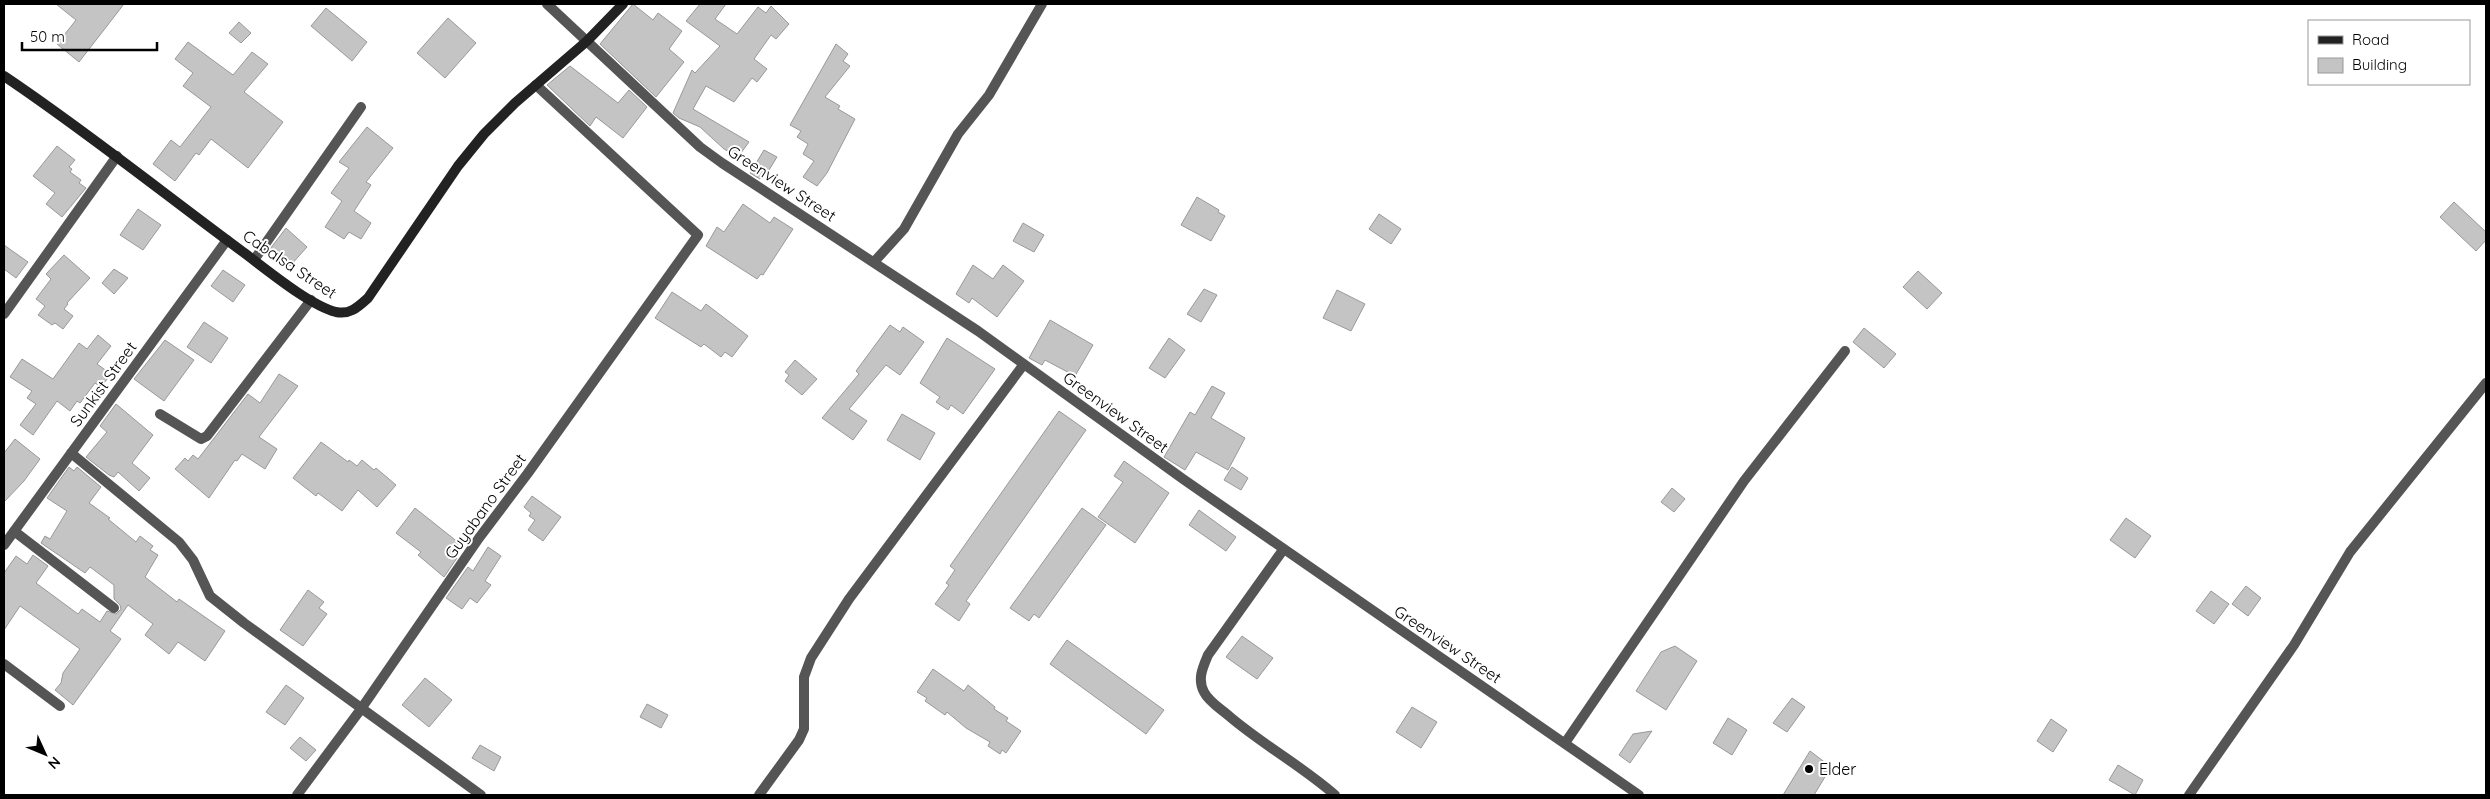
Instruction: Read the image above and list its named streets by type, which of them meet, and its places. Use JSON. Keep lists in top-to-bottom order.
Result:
{
  "streets": {
    "street": [
      "Greenview Street",
      "Cabalsa Street",
      "Sunkist Street",
      "Guyabano Street"
    ]
  },
  "crossings": [
    ["Greenview Street", "Cabalsa Street"],
    ["Cabalsa Street", "Sunkist Street"],
    ["Cabalsa Street", "Guyabano Street"]
  ],
  "places": ["Elder"],
  "legend": ["Road", "Building"],
  "scale_bar": "50 m",
  "north": "bottom right"
}
